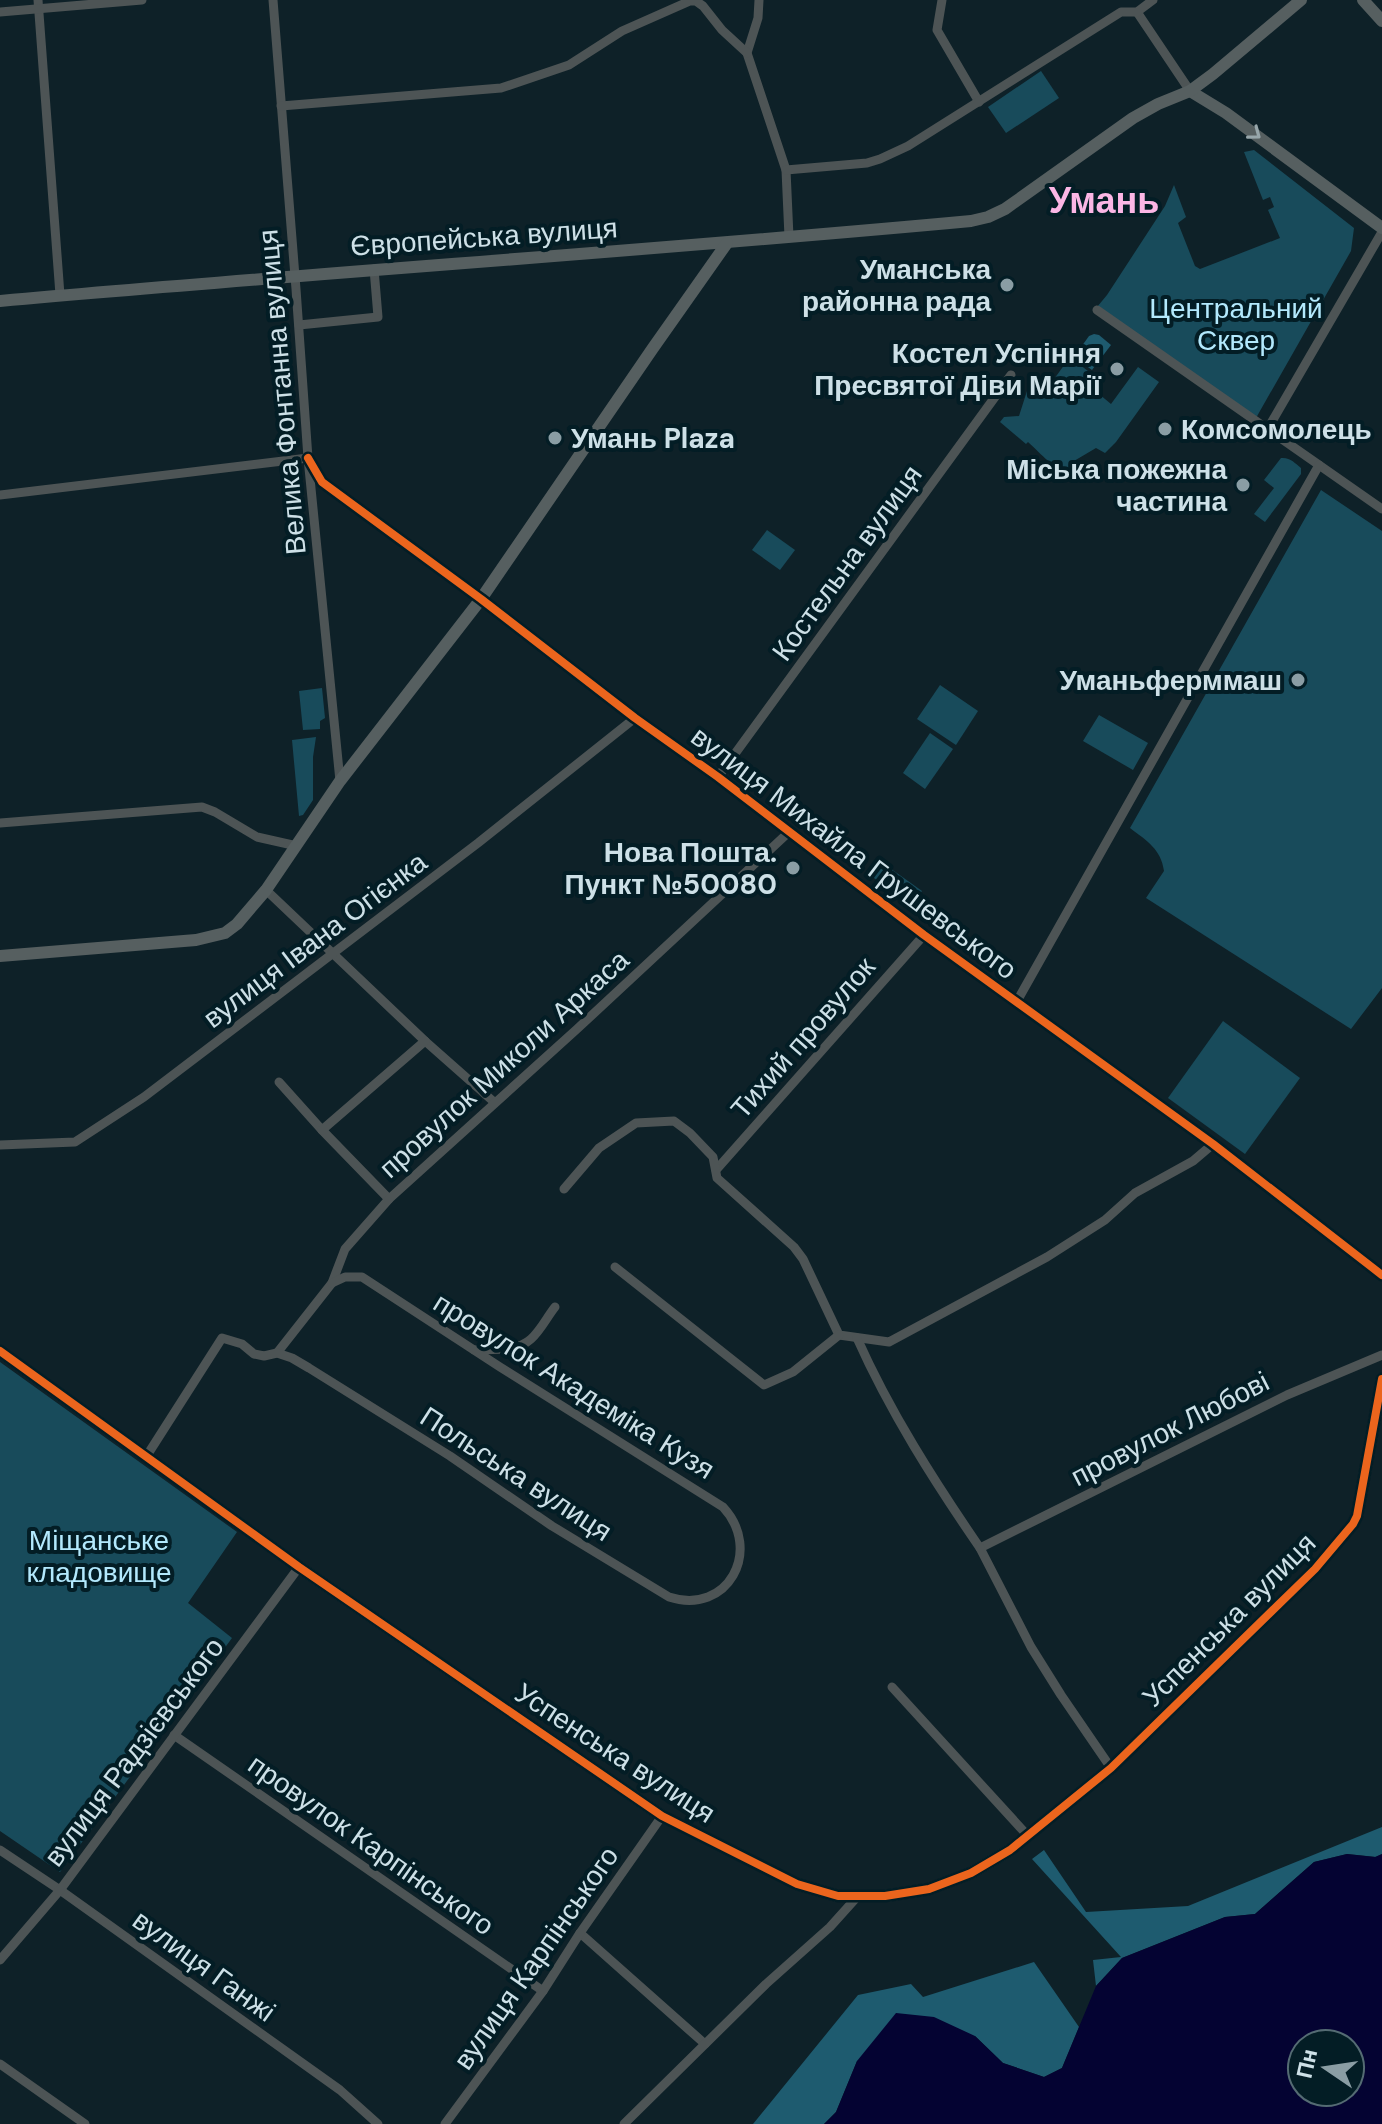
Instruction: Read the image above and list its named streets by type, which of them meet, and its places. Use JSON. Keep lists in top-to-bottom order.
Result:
{
  "streets": {
    "street": [
      "Європейська вулиця",
      "Велика Фонтанна вулиця",
      "Костельна вулиця",
      "вулиця Михайла Грушевського",
      "вулиця Івана Огієнка",
      "Тихий провулок",
      "провулок Миколи Аркаса",
      "провулок Академіка Кузя",
      "провулок Любові",
      "Польська вулиця",
      "Успенська вулиця",
      "вулиця Радзієвського",
      "провулок Карпінського",
      "вулиця Карпінського",
      "вулиця Ганжі"
    ]
  },
  "crossings": [
    ["Європейська вулиця", "Велика Фонтанна вулиця"],
    ["Велика Фонтанна вулиця", "вулиця Михайла Грушевського"],
    ["Костельна вулиця", "вулиця Михайла Грушевського"],
    ["вулиця Михайла Грушевського", "вулиця Івана Огієнка"],
    ["вулиця Михайла Грушевського", "Тихий провулок"],
    ["вулиця Михайла Грушевського", "провулок Миколи Аркаса"],
    ["провулок Миколи Аркаса", "провулок Академіка Кузя"],
    ["провулок Миколи Аркаса", "Польська вулиця"],
    ["провулок Академіка Кузя", "Польська вулиця"],
    ["Успенська вулиця", "вулиця Радзієвського"],
    ["Успенська вулиця", "вулиця Карпінського"],
    ["вулиця Радзієвського", "провулок Карпінського"],
    ["вулиця Радзієвського", "вулиця Ганжі"],
    ["провулок Карпінського", "вулиця Карпінського"]
  ],
  "districts": ["Умань"],
  "parks": ["Центральний Сквер", "Міщанське кладовище"],
  "places": [
    "Уманська районна рада",
    "Костел Успіння Пресвятої Діви Марії",
    "Комсомолець",
    "Умань Plaza",
    "Міська пожежна частина",
    "Уманьферммаш",
    "Нова Пошта. Пункт №50080"
  ],
  "north": "left"
}
